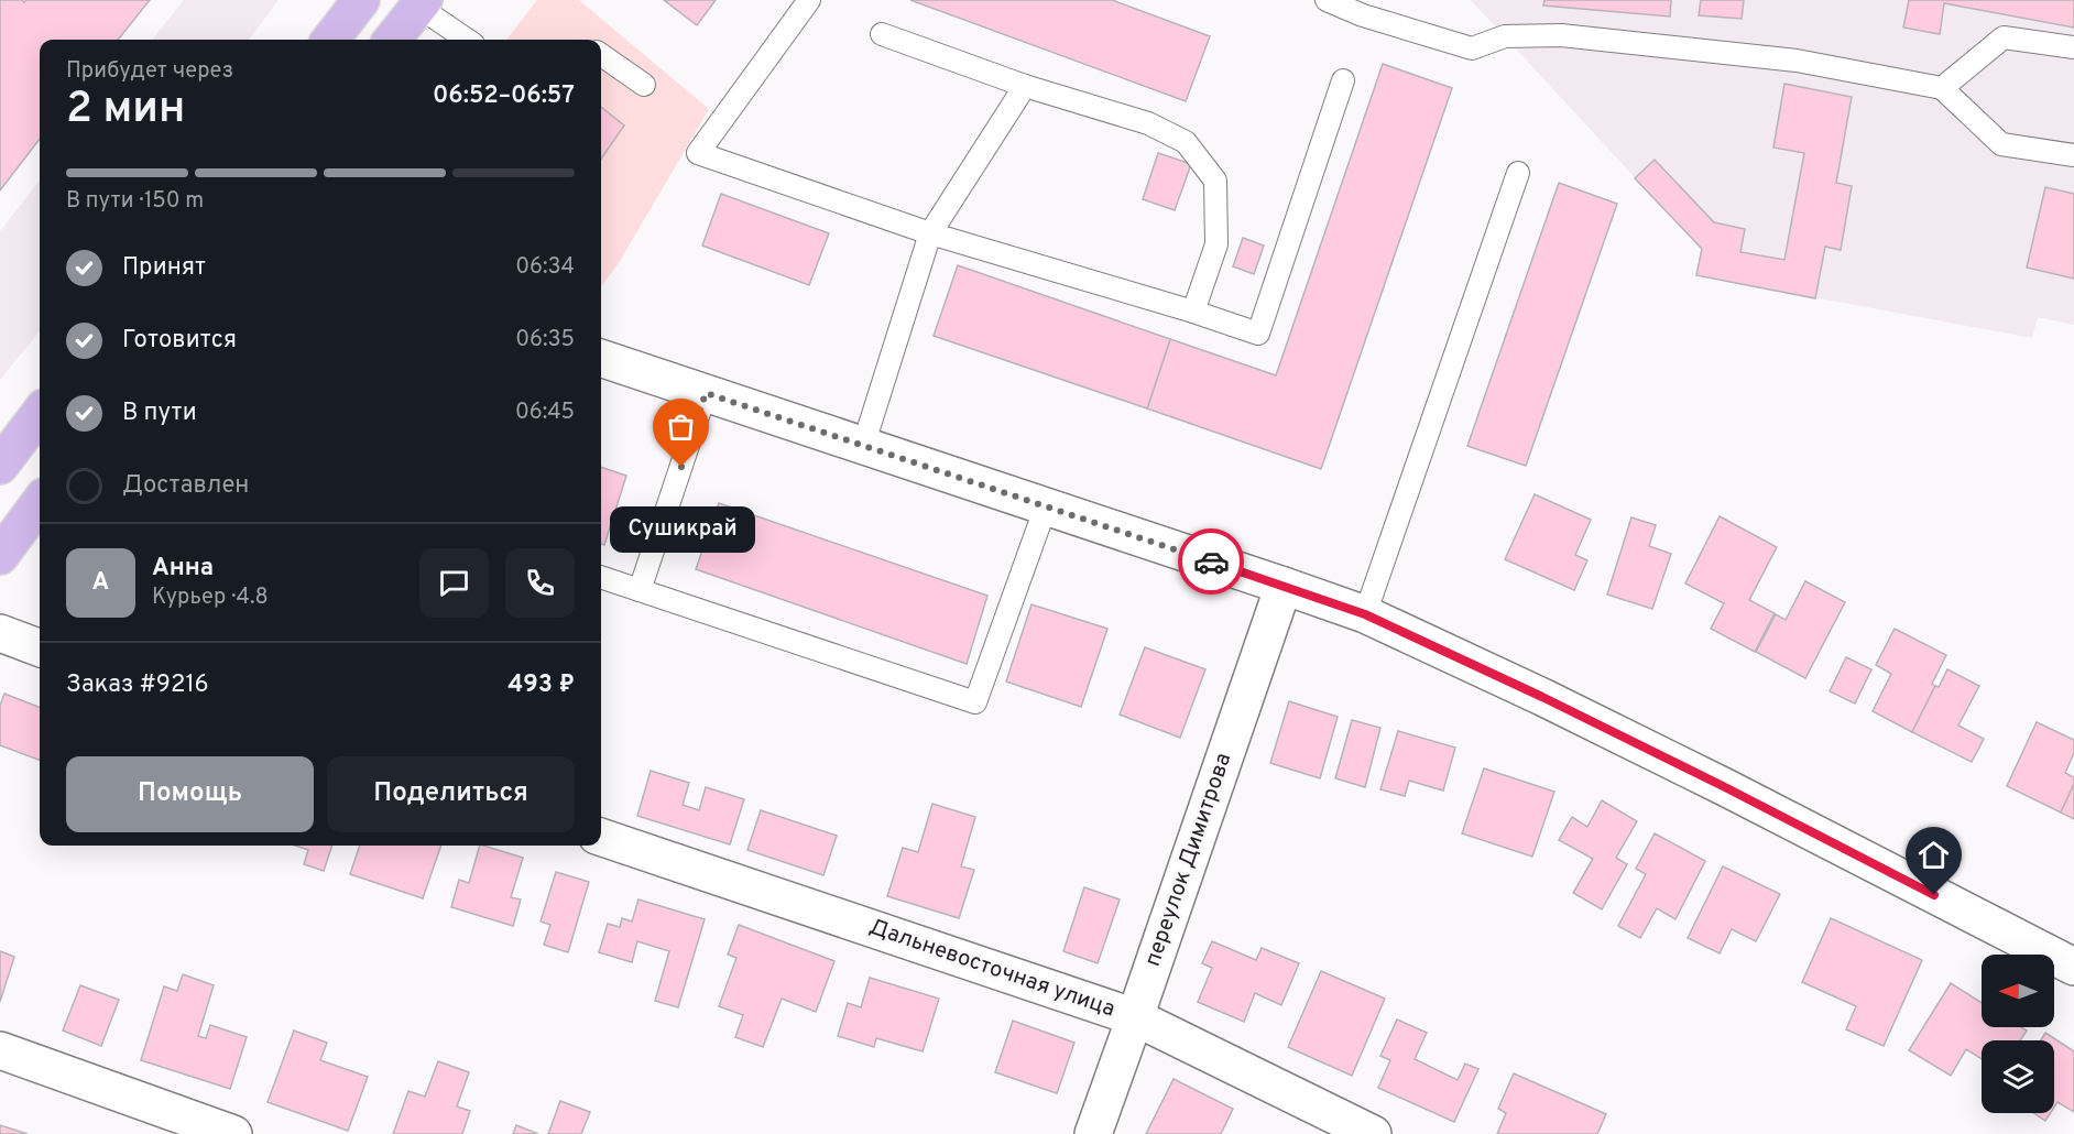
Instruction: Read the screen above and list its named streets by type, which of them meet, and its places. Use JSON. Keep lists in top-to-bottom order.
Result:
{
  "streets": {
    "street": ["переулок Димитрова", "Дальневосточная улица"]
  },
  "crossings": [
    ["переулок Димитрова", "Дальневосточная улица"]
  ],
  "places": ["Сушикрай"],
  "north": "left",
  "page": {
    "heading": ["2 мин", "Прибудет через", "06:52–06:57"],
    "panel": [
      "Анна",
      "Курьер · 4.8",
      "Заказ #9216",
      "493 ₽"
    ],
    "bar": "В пути · 150 m",
    "list": [
      ["Принят", "06:34"],
      ["Готовится", "06:35"],
      ["В пути", "06:45"],
      "Доставлен"
    ],
    "bubble": "Сушикрай",
    "round": "А",
    "buttons": ["Помощь", "Поделиться"]
  }
}
